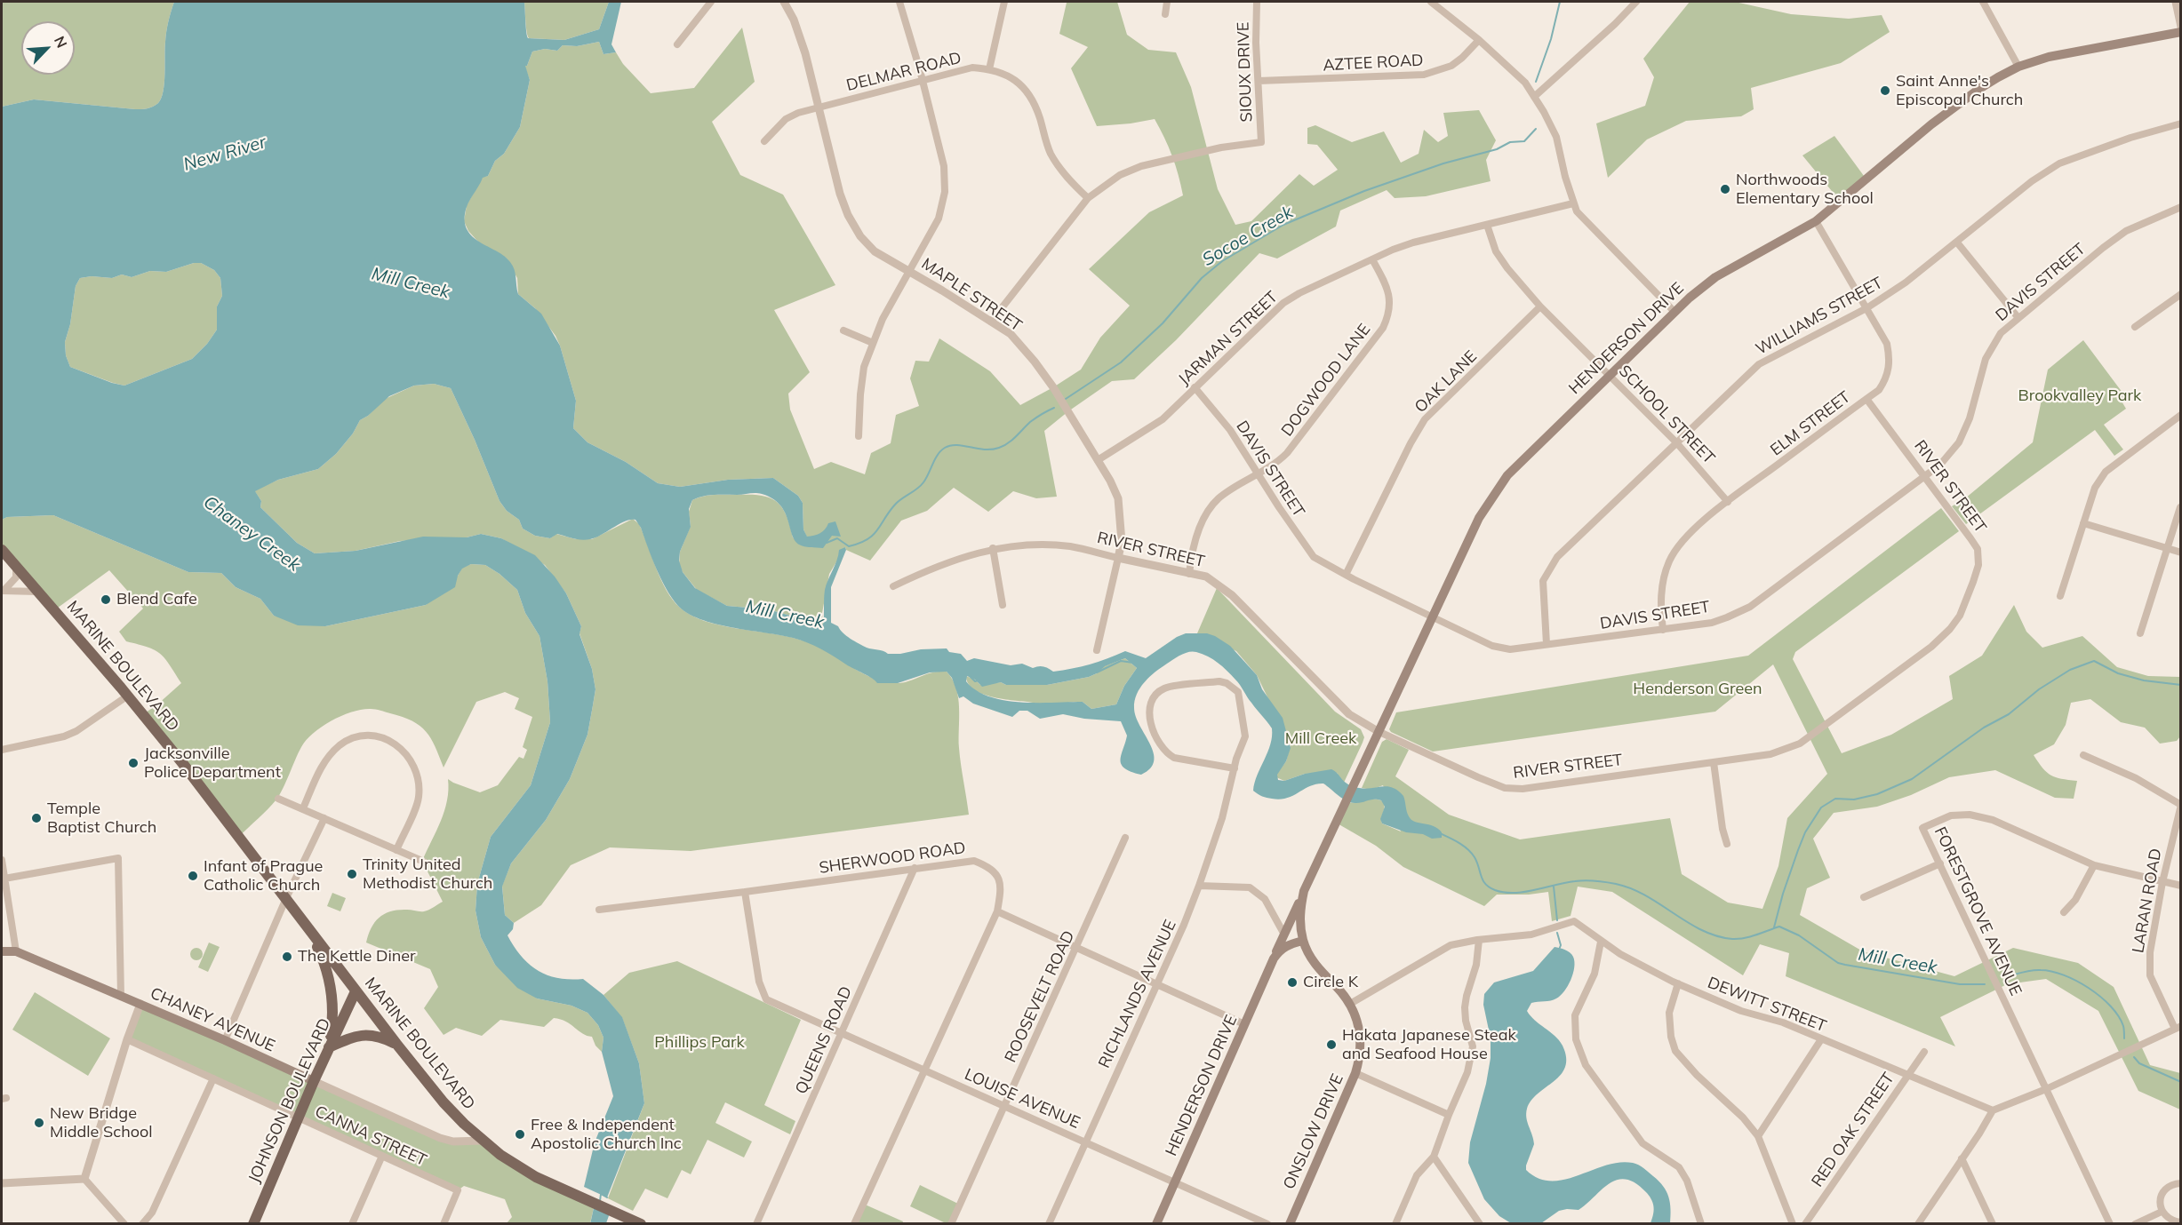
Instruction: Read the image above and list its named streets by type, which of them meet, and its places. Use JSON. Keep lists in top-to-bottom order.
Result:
{
  "streets": {
    "main road": [
      "HENDERSON DRIVE",
      "MARINE BOULEVARD",
      "CHANEY AVENUE",
      "JOHNSON BOULEVARD",
      "ONSLOW DRIVE"
    ],
    "street": [
      "AZTEE ROAD",
      "DELMAR ROAD",
      "SIOUX DRIVE",
      "DAVIS STREET",
      "MAPLE STREET",
      "WILLIAMS STREET",
      "JARMAN STREET",
      "DOGWOOD LANE",
      "OAK LANE",
      "SCHOOL STREET",
      "ELM STREET",
      "RIVER STREET",
      "SHERWOOD ROAD",
      "LARAN ROAD",
      "FORESTGROVE AVENUE",
      "RICHLANDS AVENUE",
      "ROOSEVELT ROAD",
      "DEWITT STREET",
      "QUEENS ROAD",
      "LOUISE AVENUE",
      "RED OAK STREET",
      "CANNA STREET"
    ]
  },
  "crossings": [
    ["AZTEE ROAD", "SIOUX DRIVE"],
    ["DELMAR ROAD", "SIOUX DRIVE"],
    ["DELMAR ROAD", "MAPLE STREET"],
    ["DAVIS STREET", "WILLIAMS STREET"],
    ["DAVIS STREET", "JARMAN STREET"],
    ["DAVIS STREET", "HENDERSON DRIVE"],
    ["DAVIS STREET", "DOGWOOD LANE"],
    ["DAVIS STREET", "OAK LANE"],
    ["DAVIS STREET", "ELM STREET"],
    ["DAVIS STREET", "RIVER STREET"],
    ["MAPLE STREET", "JARMAN STREET"],
    ["MAPLE STREET", "RIVER STREET"],
    ["WILLIAMS STREET", "SCHOOL STREET"],
    ["WILLIAMS STREET", "ELM STREET"],
    ["JARMAN STREET", "DOGWOOD LANE"],
    ["JARMAN STREET", "SCHOOL STREET"],
    ["HENDERSON DRIVE", "SCHOOL STREET"],
    ["HENDERSON DRIVE", "ELM STREET"],
    ["HENDERSON DRIVE", "RIVER STREET"],
    ["HENDERSON DRIVE", "LOUISE AVENUE"],
    ["HENDERSON DRIVE", "ONSLOW DRIVE"],
    ["DOGWOOD LANE", "RIVER STREET"],
    ["OAK LANE", "SCHOOL STREET"],
    ["SCHOOL STREET", "ELM STREET"],
    ["ELM STREET", "RIVER STREET"],
    ["MARINE BOULEVARD", "CHANEY AVENUE"],
    ["MARINE BOULEVARD", "JOHNSON BOULEVARD"],
    ["SHERWOOD ROAD", "QUEENS ROAD"],
    ["SHERWOOD ROAD", "LOUISE AVENUE"],
    ["LARAN ROAD", "FORESTGROVE AVENUE"],
    ["RICHLANDS AVENUE", "LOUISE AVENUE"],
    ["ROOSEVELT ROAD", "LOUISE AVENUE"],
    ["DEWITT STREET", "RED OAK STREET"],
    ["DEWITT STREET", "ONSLOW DRIVE"],
    ["CHANEY AVENUE", "JOHNSON BOULEVARD"],
    ["QUEENS ROAD", "LOUISE AVENUE"],
    ["JOHNSON BOULEVARD", "CANNA STREET"]
  ],
  "water": [
    "New River",
    "Socoe Creek",
    "Mill Creek",
    "Chaney Creek"
  ],
  "parks": [
    "Brookvalley Park",
    "Henderson Green",
    "Mill Creek",
    "Phillips Park"
  ],
  "places": [
    "Saint Anne's Episcopal Church",
    "Northwoods Elementary School",
    "Blend Cafe",
    "Jacksonville Police Department",
    "Temple Baptist Church",
    "Trinity United Methodist Church",
    "Infant of Prague Catholic Church",
    "The Kettle Diner",
    "Circle K",
    "Hakata Japanese Steak and Seafood House",
    "New Bridge Middle School",
    "Free & Independent Apostolic Church Inc"
  ],
  "north": "top right"
}
